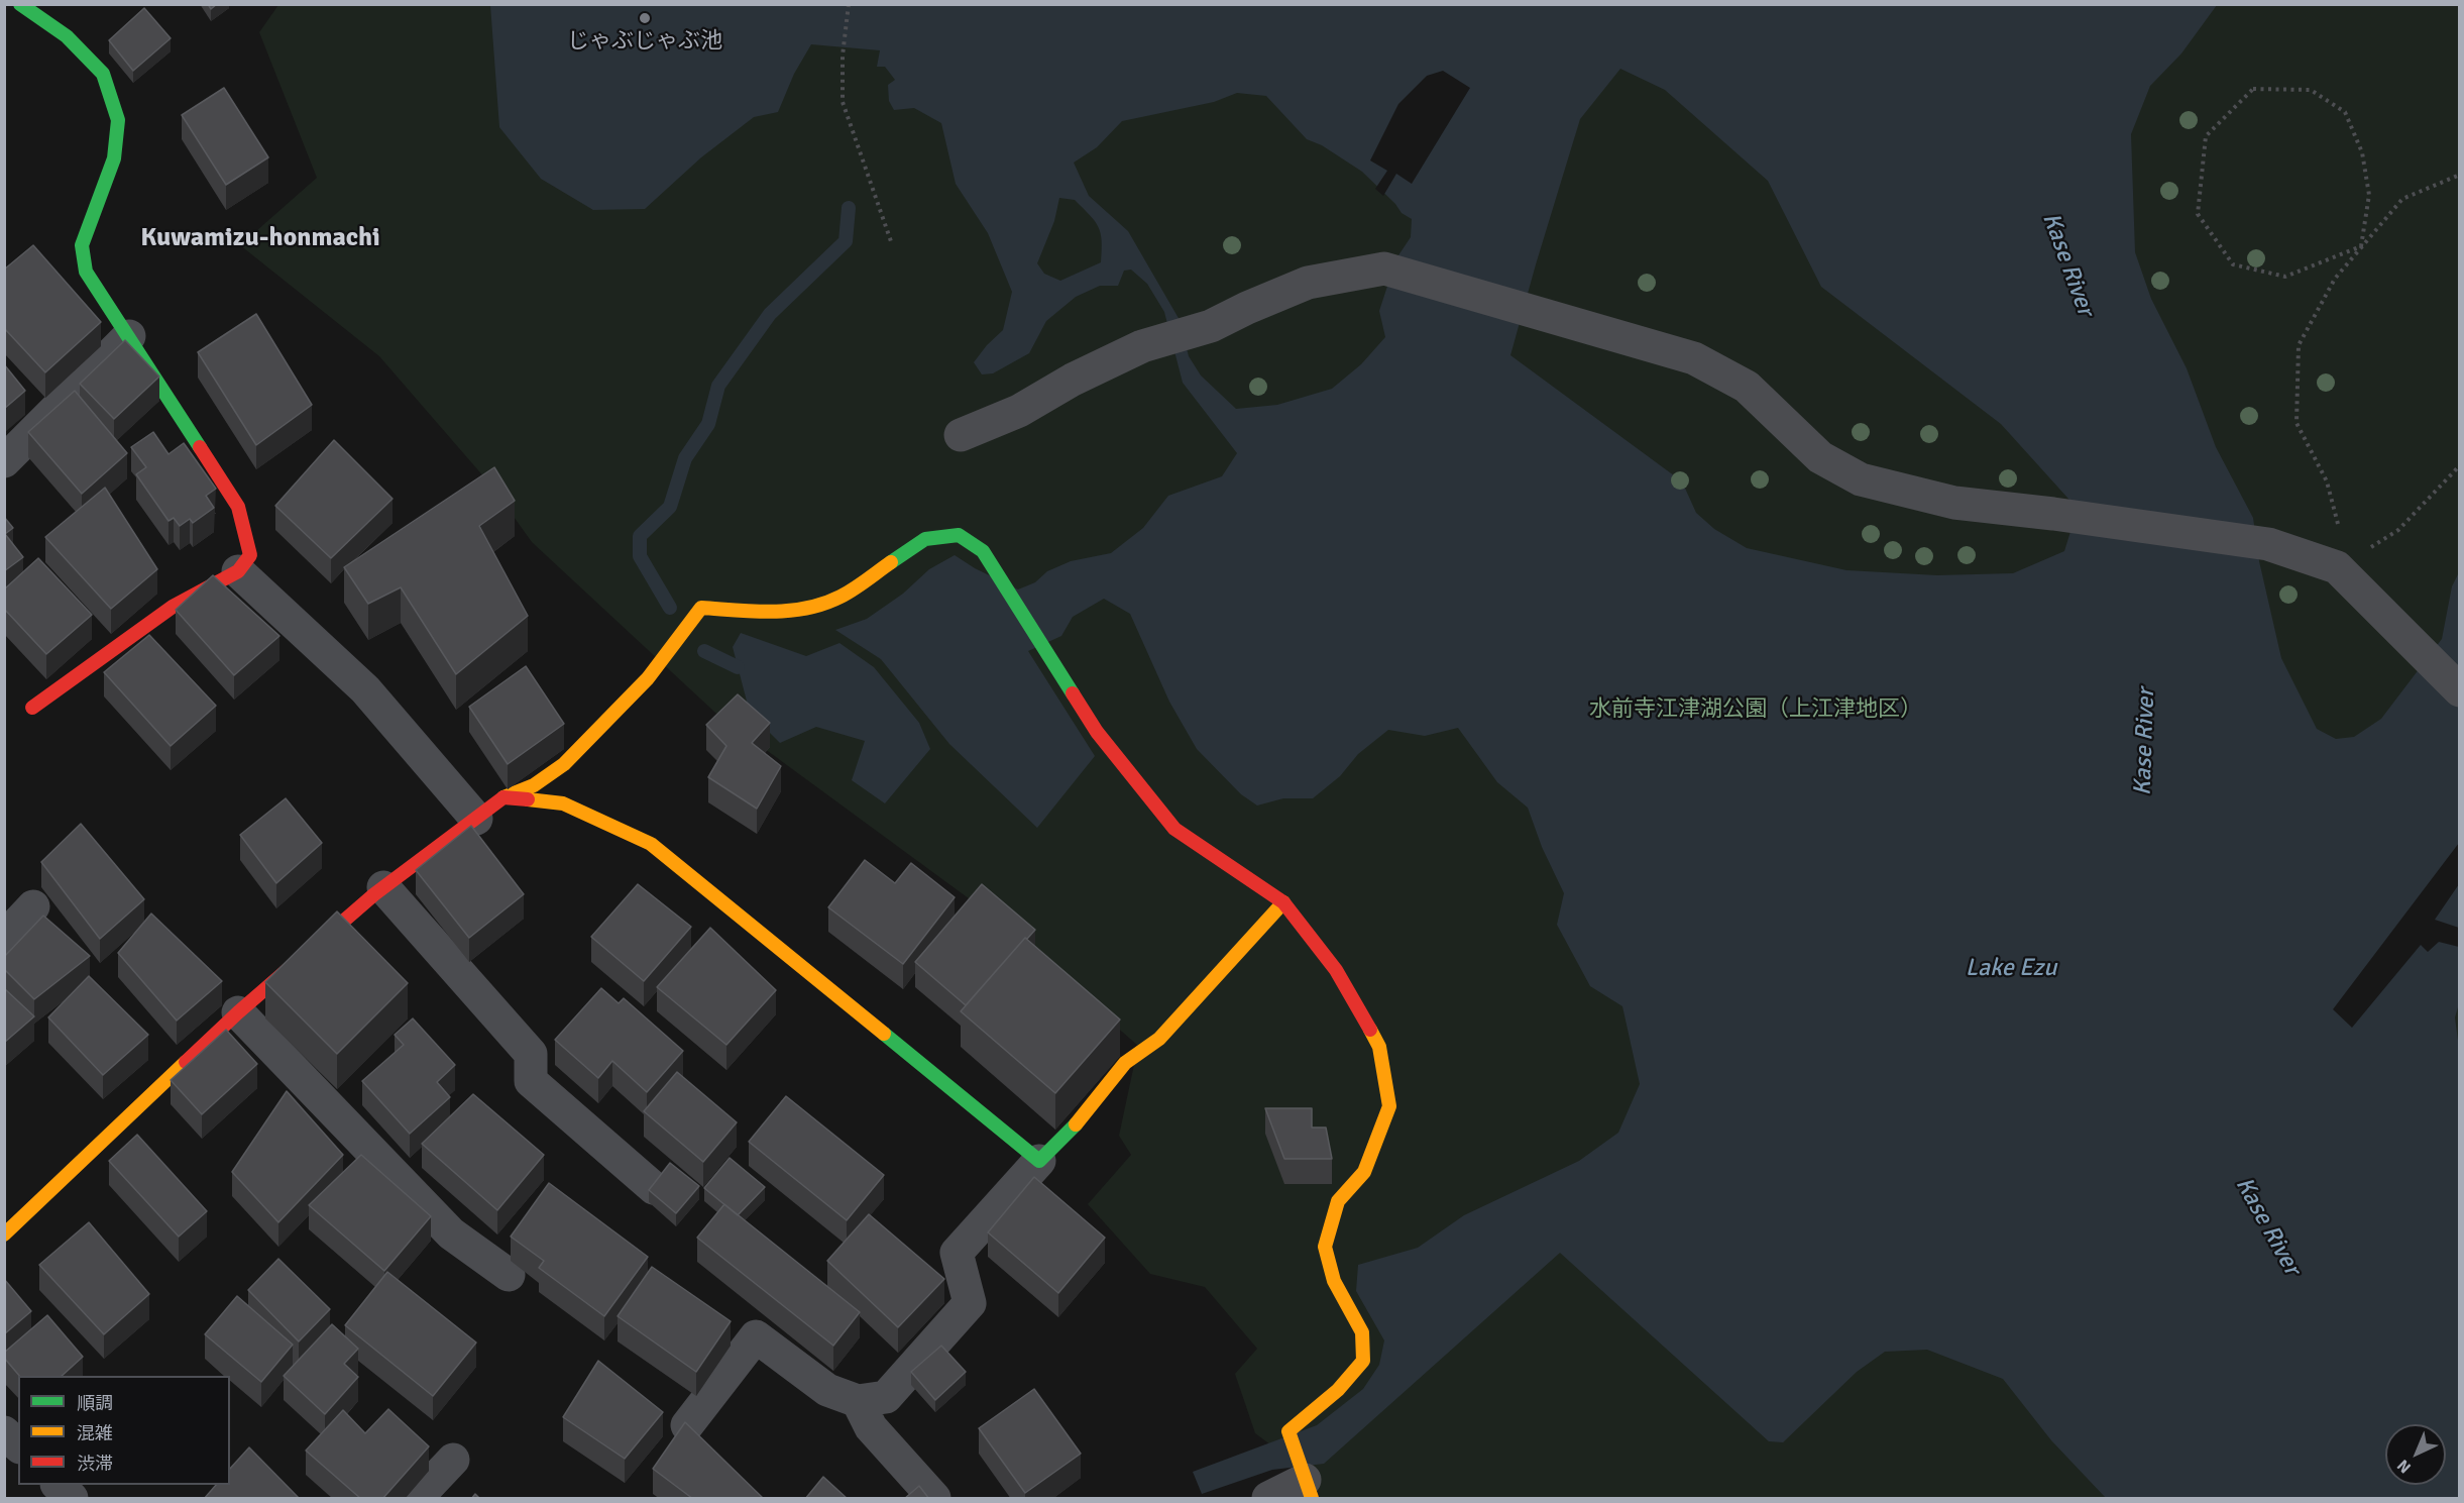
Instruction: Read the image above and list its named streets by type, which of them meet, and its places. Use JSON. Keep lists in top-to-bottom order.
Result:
{
  "districts": ["Kuwamizu-honmachi"],
  "water": ["Kase River", "Lake Ezu"],
  "parks": ["水前寺江津湖公園（上江津地区）"],
  "places": ["じゃぶじゃぶ池"],
  "legend": ["順調", "混雑", "渋滞"],
  "north": "bottom left"
}
